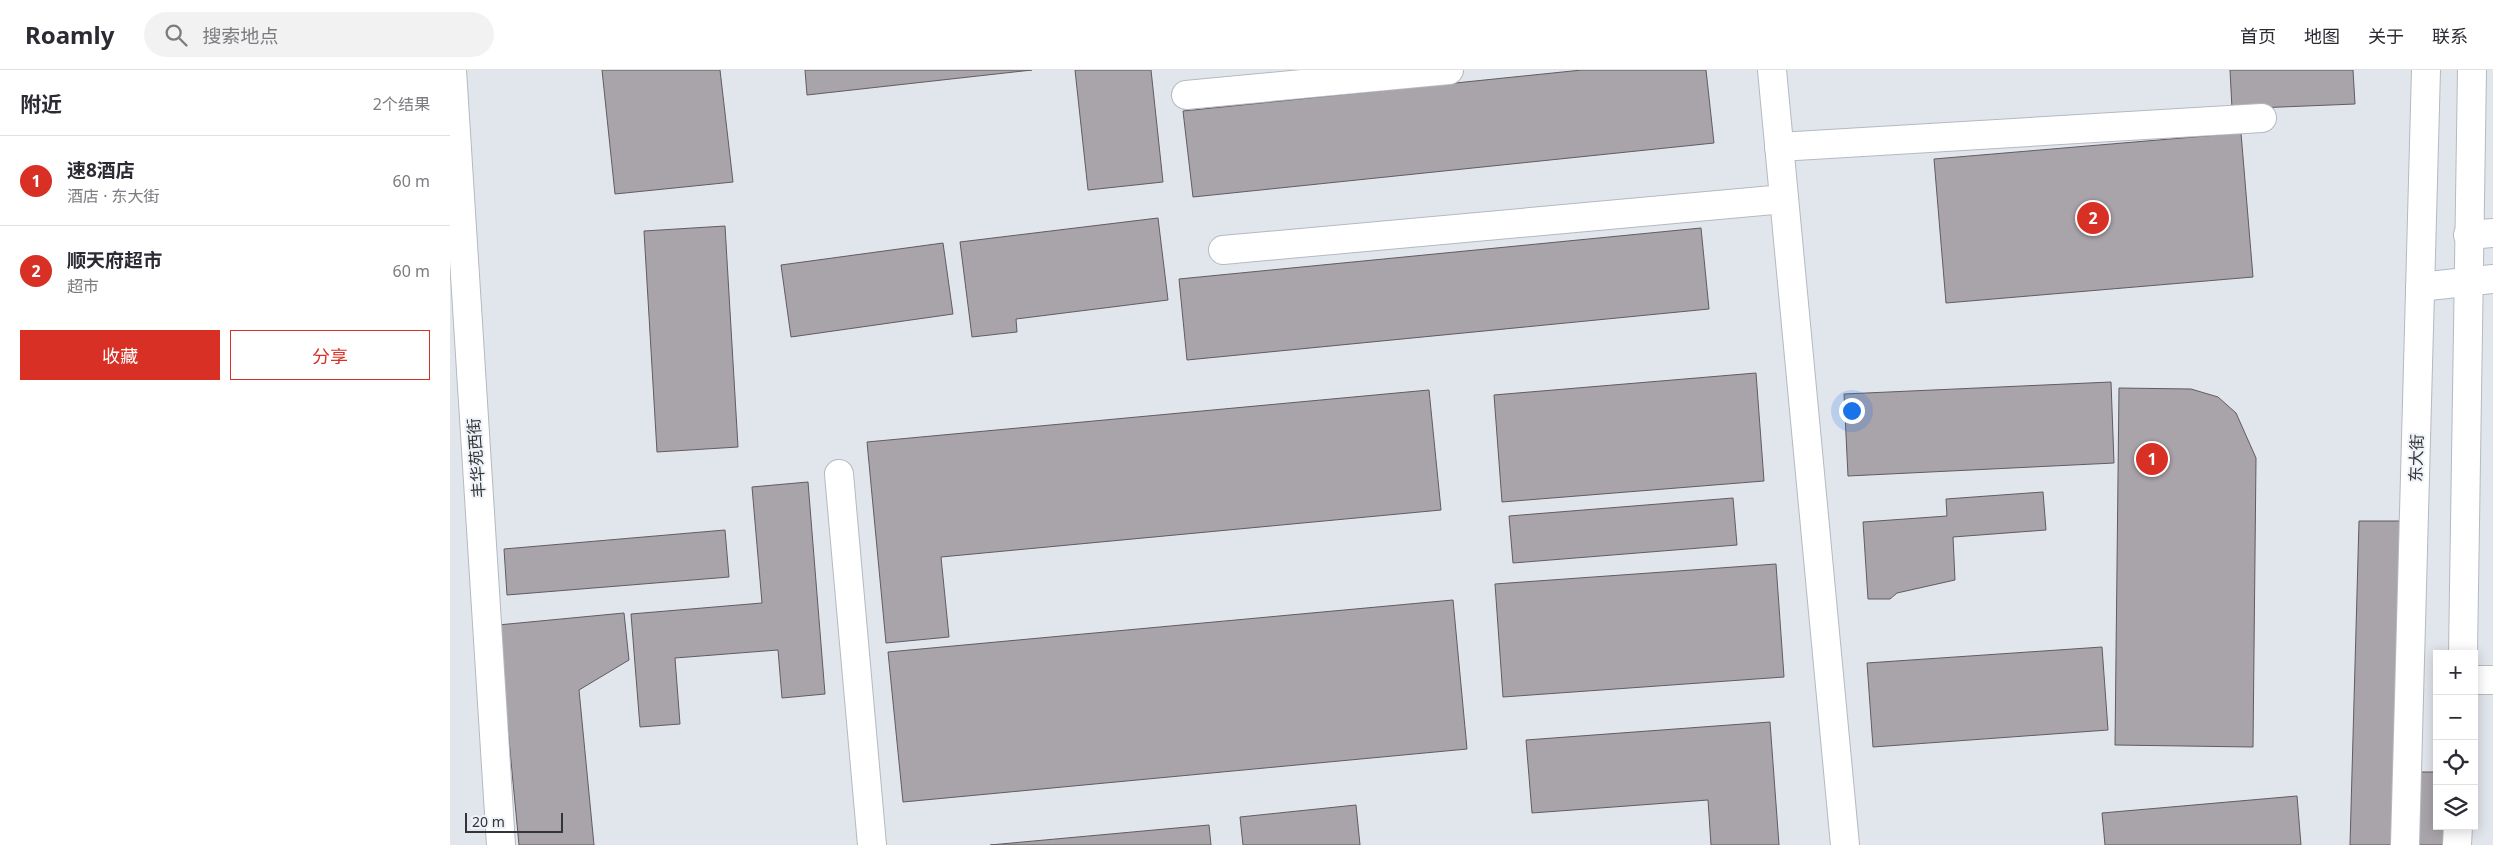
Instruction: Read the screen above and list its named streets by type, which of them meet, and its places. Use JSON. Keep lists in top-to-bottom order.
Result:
{
  "streets": {
    "street": ["丰华苑西街", "东大街"]
  },
  "scale_bar": "20 m",
  "page": {
    "header": "Roamly",
    "search": "搜索地点",
    "nav": [
      "首页",
      "地图",
      "关于",
      "联系"
    ],
    "heading": ["附近", "2个结果"],
    "list": [
      {
        "mark": "1",
        "name": "速8酒店",
        "note": "酒店 · 东大街",
        "value": "60 m"
      },
      {
        "mark": "2",
        "name": "顺天府超市",
        "note": "超市",
        "value": "60 m"
      }
    ],
    "pins": ["2", "1"],
    "buttons": ["收藏", "分享"],
    "map_buttons": ["+", "−"],
    "scale": "20 m"
  }
}
